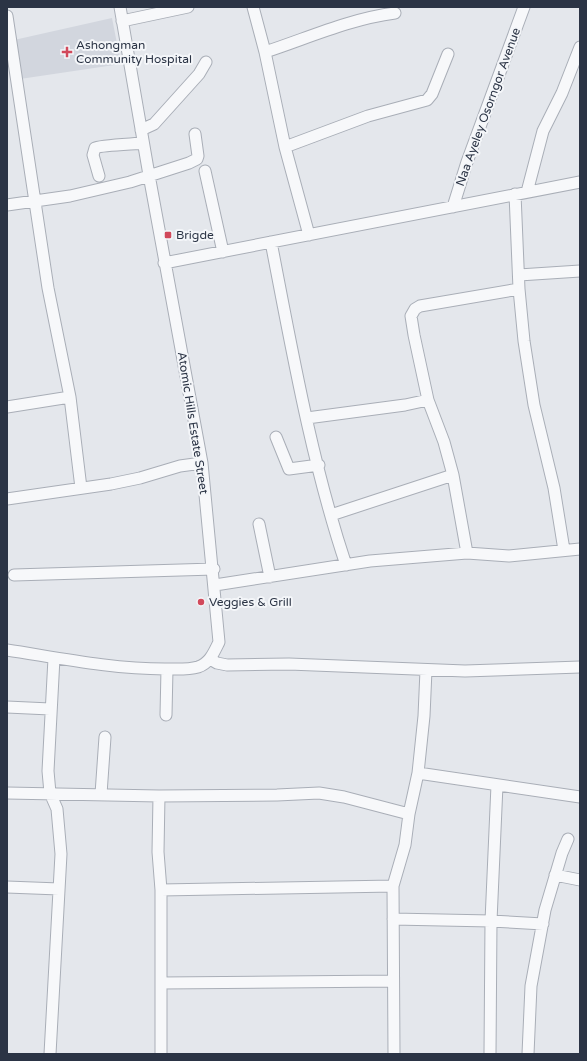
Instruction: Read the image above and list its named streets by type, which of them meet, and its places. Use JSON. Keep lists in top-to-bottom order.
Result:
{
  "streets": {
    "street": ["Naa Ayeley Osorngor Avenue", "Atomic Hills Estate Street"]
  },
  "places": {
    "health": ["Ashongman Community Hospital"],
    "transit": ["Brigde"],
    "other": ["Veggies & Grill"]
  }
}
